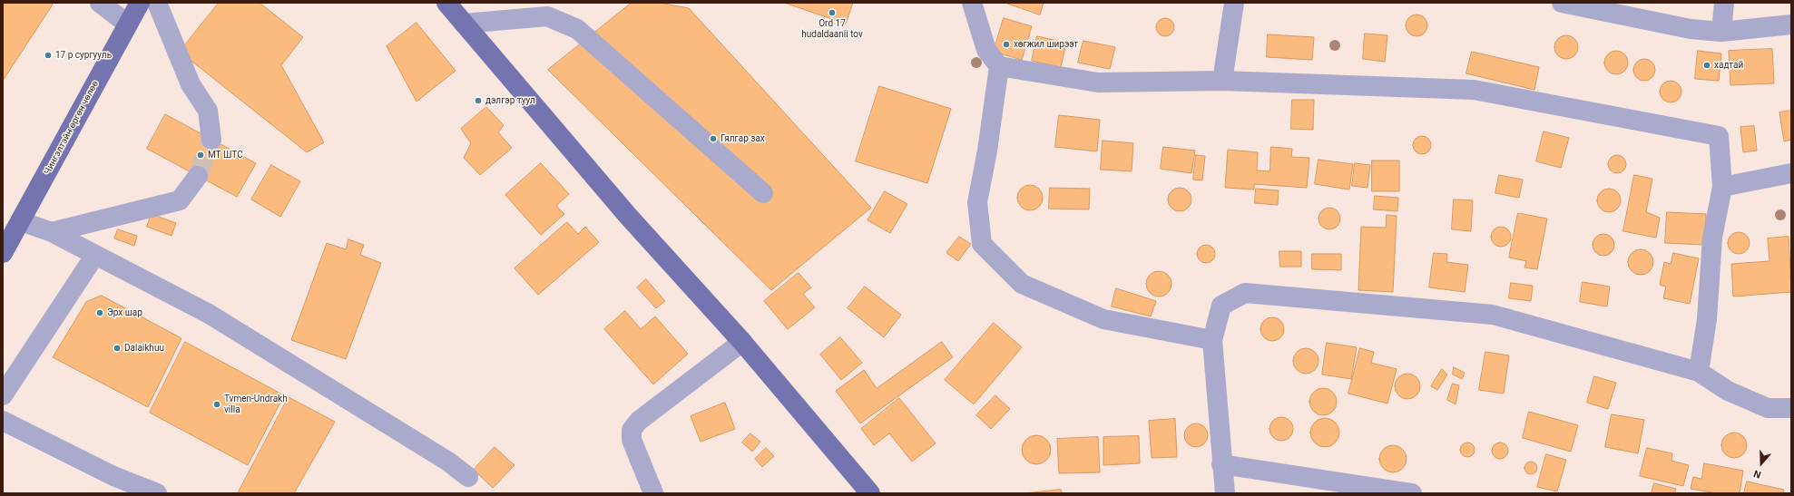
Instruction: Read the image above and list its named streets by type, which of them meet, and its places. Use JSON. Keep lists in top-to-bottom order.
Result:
{
  "streets": {
    "main road": ["Чингэлтэйн өргөн чөлөө"]
  },
  "places": [
    "Ord 17 hudaldaanii tov",
    "хөгжил ширээт",
    "17 р сургууль",
    "хадтай",
    "дэлгэр туул",
    "Гялгар зах",
    "МТ ШТС",
    "Эрх шар",
    "Dalaikhuu",
    "Tvmen-Undrakh villa"
  ],
  "north": "bottom"
}
